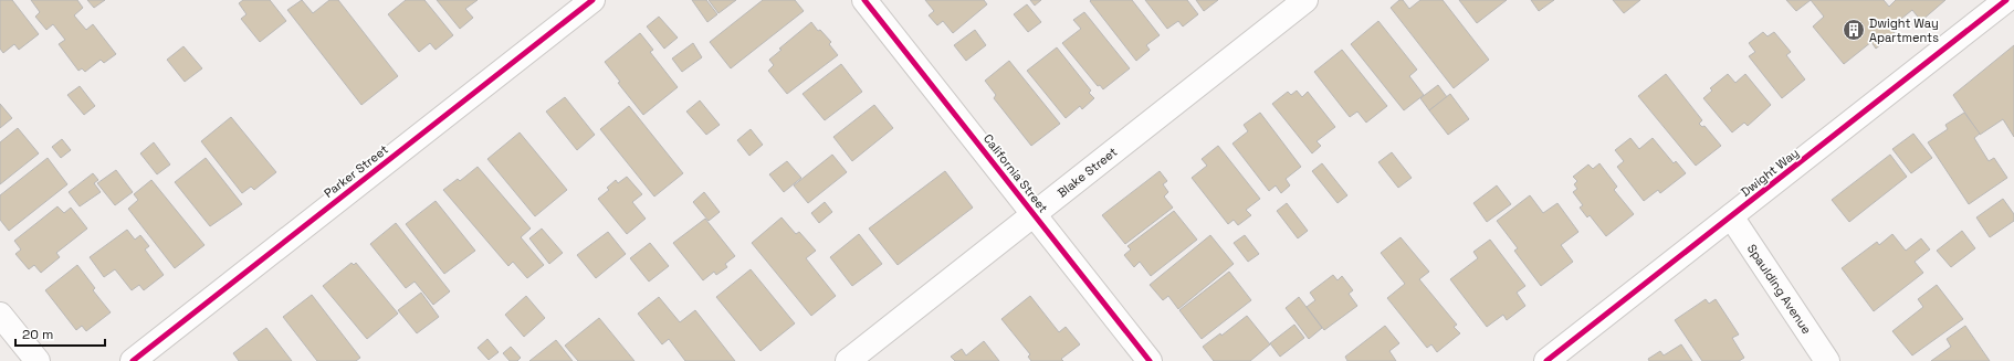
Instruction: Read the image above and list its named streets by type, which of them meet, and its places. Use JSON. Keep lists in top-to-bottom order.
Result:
{
  "streets": {
    "street": [
      "Parker Street",
      "Blake Street",
      "Dwight Way",
      "California Street",
      "Spaulding Avenue"
    ]
  },
  "crossings": [
    ["Blake Street", "California Street"],
    ["Dwight Way", "Spaulding Avenue"]
  ],
  "places": {
    "building": ["Dwight Way Apartments"]
  },
  "scale_bar": "20 m"
}
